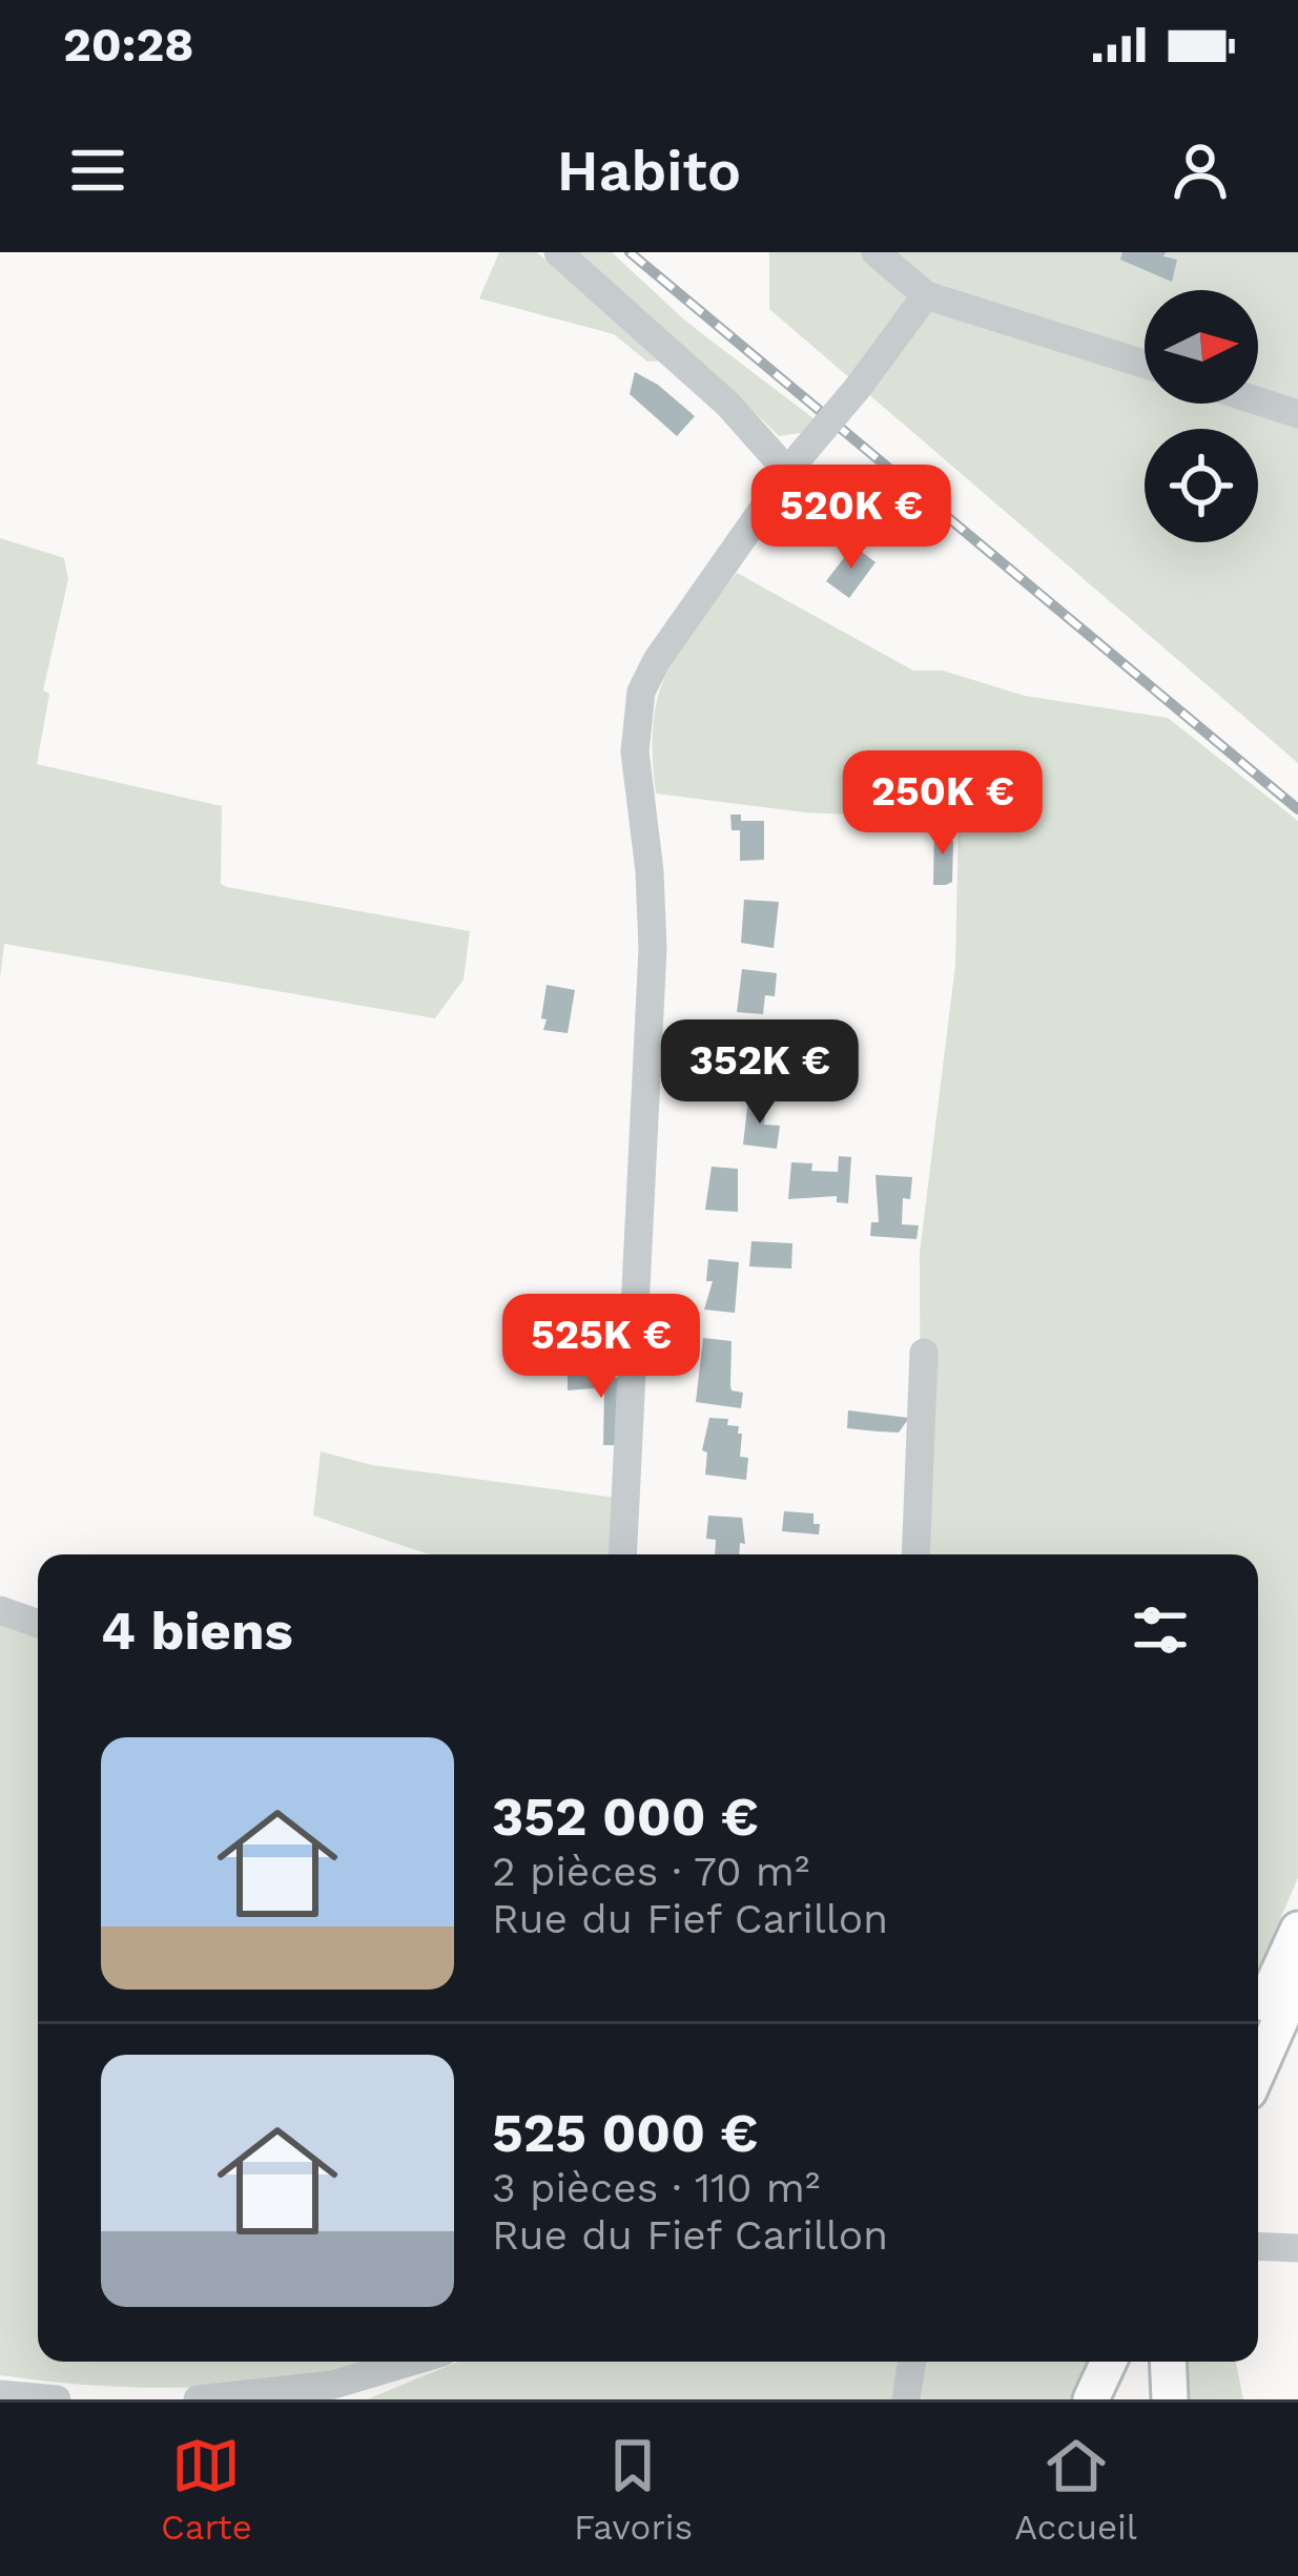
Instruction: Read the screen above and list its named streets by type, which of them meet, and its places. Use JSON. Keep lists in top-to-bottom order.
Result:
{
  "north": "right",
  "page": {
    "status": "20:28",
    "header": "Habito",
    "price": [
      "520K €",
      "250K €",
      "352K €",
      "525K €"
    ],
    "heading": "4 biens",
    "list": [
      {
        "name": "352 000 €",
        "note": "2 pièces · 70 m² · Rue du Fief Carillon"
      },
      {
        "name": "525 000 €",
        "note": "3 pièces · 110 m² · Rue du Fief Carillon"
      }
    ],
    "tabs": ["Carte", "Favoris", "Accueil"]
  }
}
